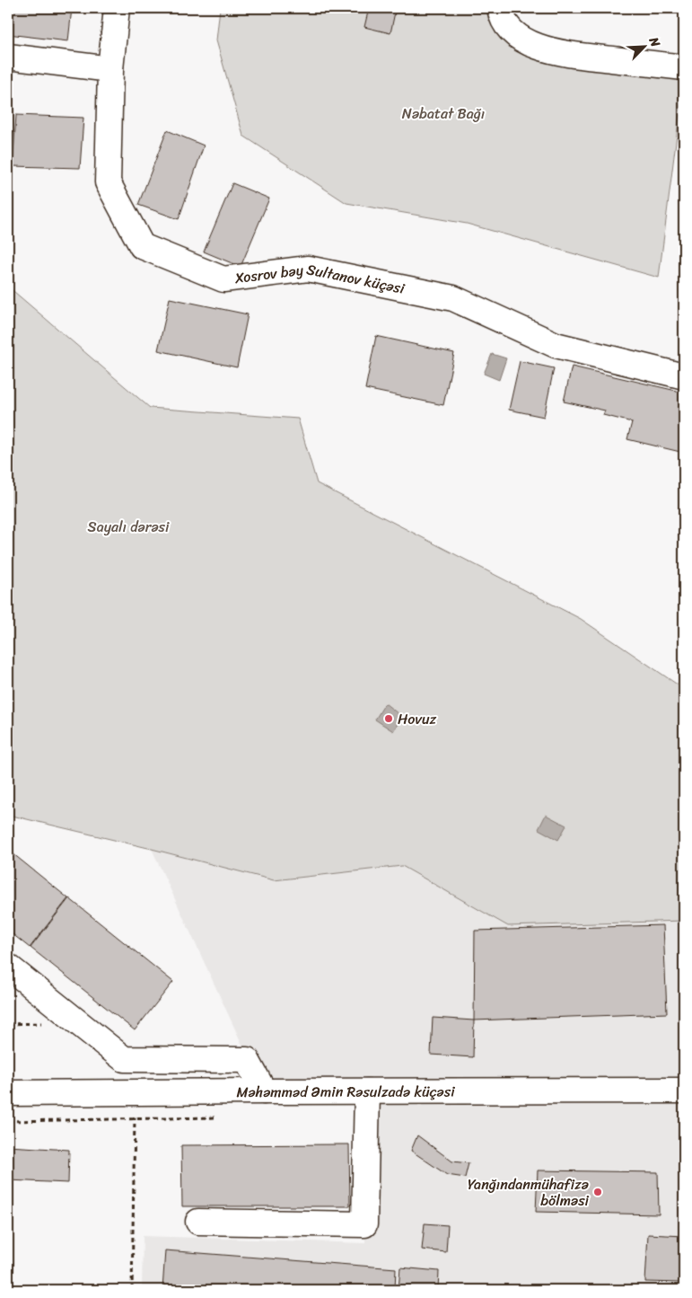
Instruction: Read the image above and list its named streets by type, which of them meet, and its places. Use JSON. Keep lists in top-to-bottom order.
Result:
{
  "streets": {
    "street": ["Xosrov bəy Sultanov küçəsi", "Məhəmməd Əmin Rəsulzadə küçəsi"]
  },
  "parks": ["Nəbatat Bağı", "Sayalı dərəsi"],
  "places": ["Hovuz", "Yanğındanmühafizə bölməsi"],
  "north": "top right"
}
